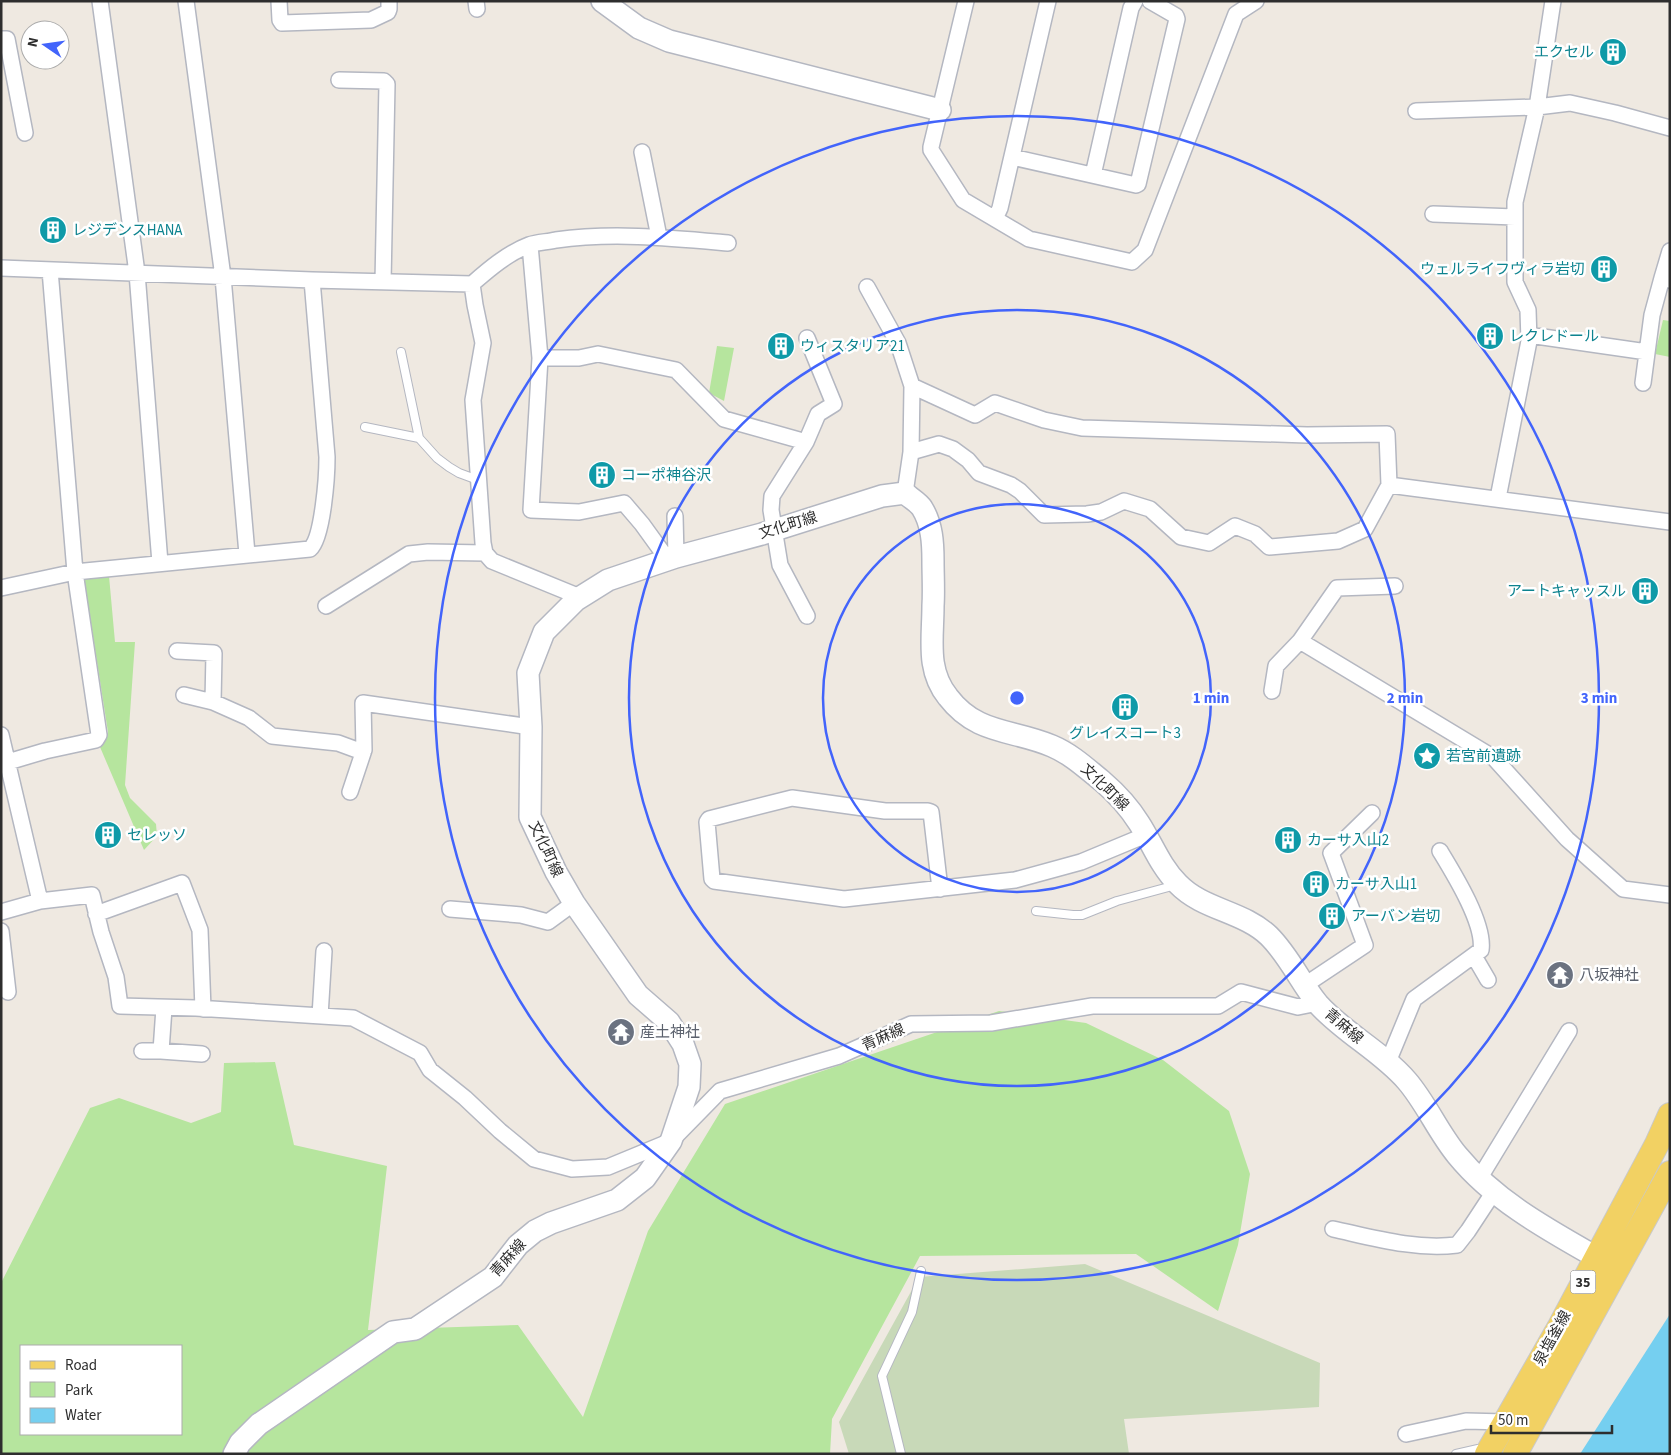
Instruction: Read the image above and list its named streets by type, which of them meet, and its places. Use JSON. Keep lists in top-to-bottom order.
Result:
{
  "streets": {
    "main road": ["35", "泉塩釜線"],
    "street": ["文化町線", "青麻線"]
  },
  "crossings": [
    ["文化町線", "青麻線"],
    ["青麻線", "泉塩釜線"]
  ],
  "places": {
    "building": [
      "エクセル",
      "レジデンスHANA",
      "ウェルライフヴィラ岩切",
      "レクレドール",
      "ウィスタリア21",
      "コーポ神谷沢",
      "アートキャッスル",
      "グレイスコート3",
      "セレッソ",
      "カーサ入山2",
      "カーサ入山1",
      "アーバン岩切"
    ],
    "place": ["若宮前遺跡"],
    "temple": ["八坂神社", "産土神社"]
  },
  "legend": ["Road", "Park", "Water"],
  "scale_bar": "50 m",
  "north": "left",
  "rings": ["1 min", "2 min", "3 min"]
}
